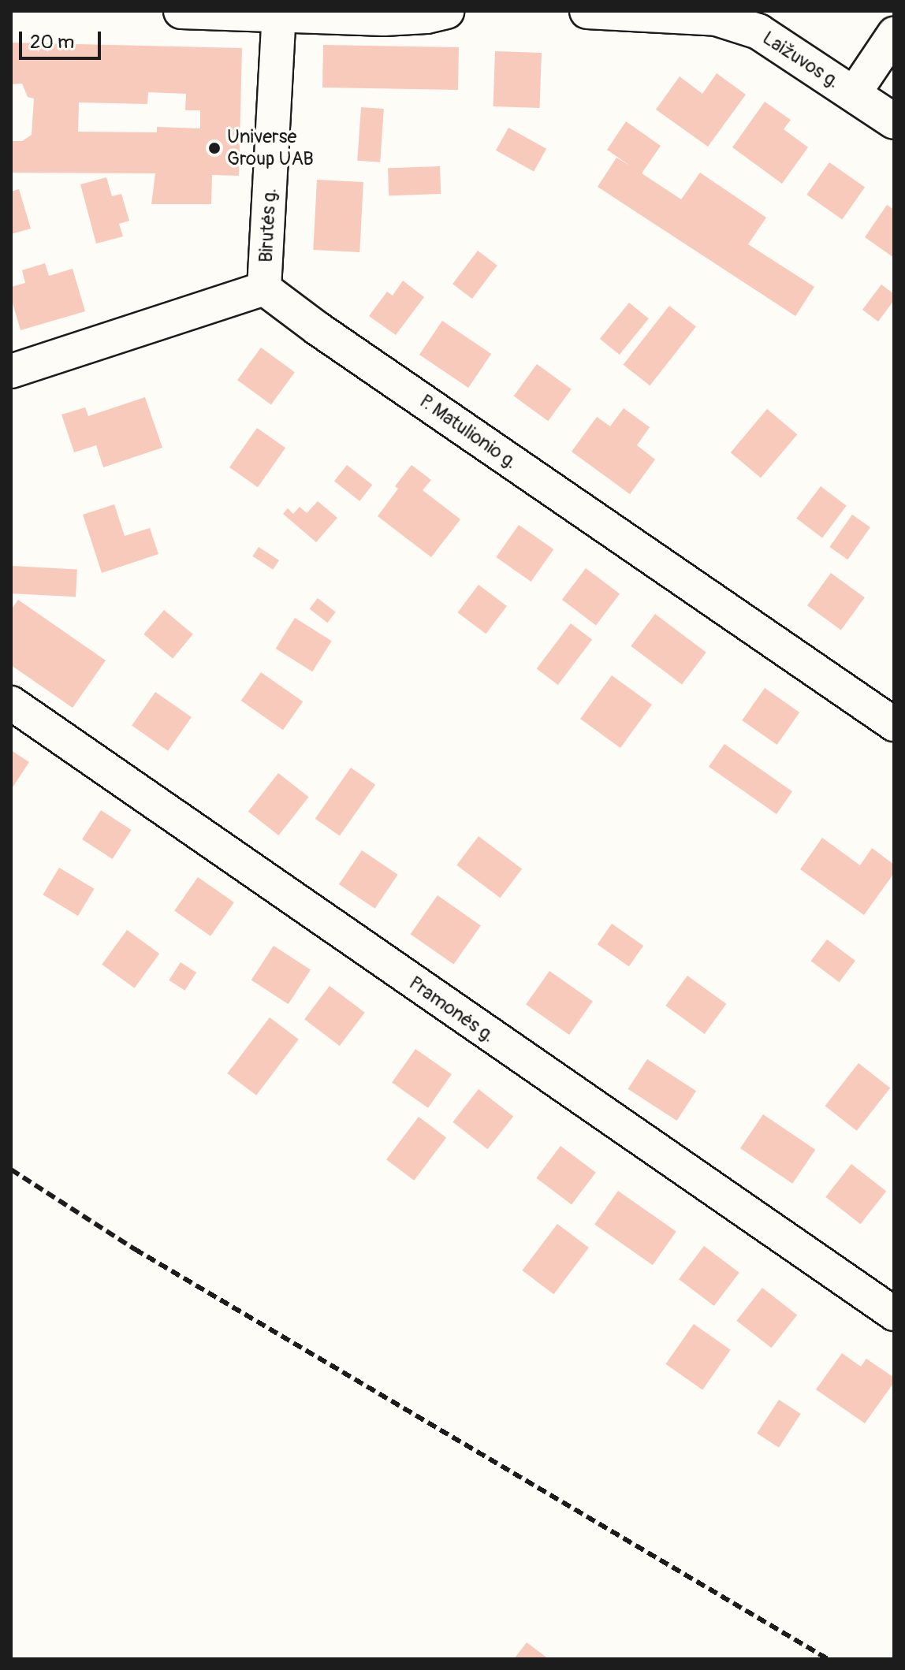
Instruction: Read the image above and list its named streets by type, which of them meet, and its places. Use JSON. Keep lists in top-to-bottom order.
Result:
{
  "streets": {
    "main road": ["Laižuvos g."],
    "street": ["Birutės g.", "P. Matulionio g.", "Pramonės g."]
  },
  "crossings": [
    ["Birutės g.", "P. Matulionio g."]
  ],
  "places": ["Universe Group UAB"],
  "scale_bar": "20 m"
}
